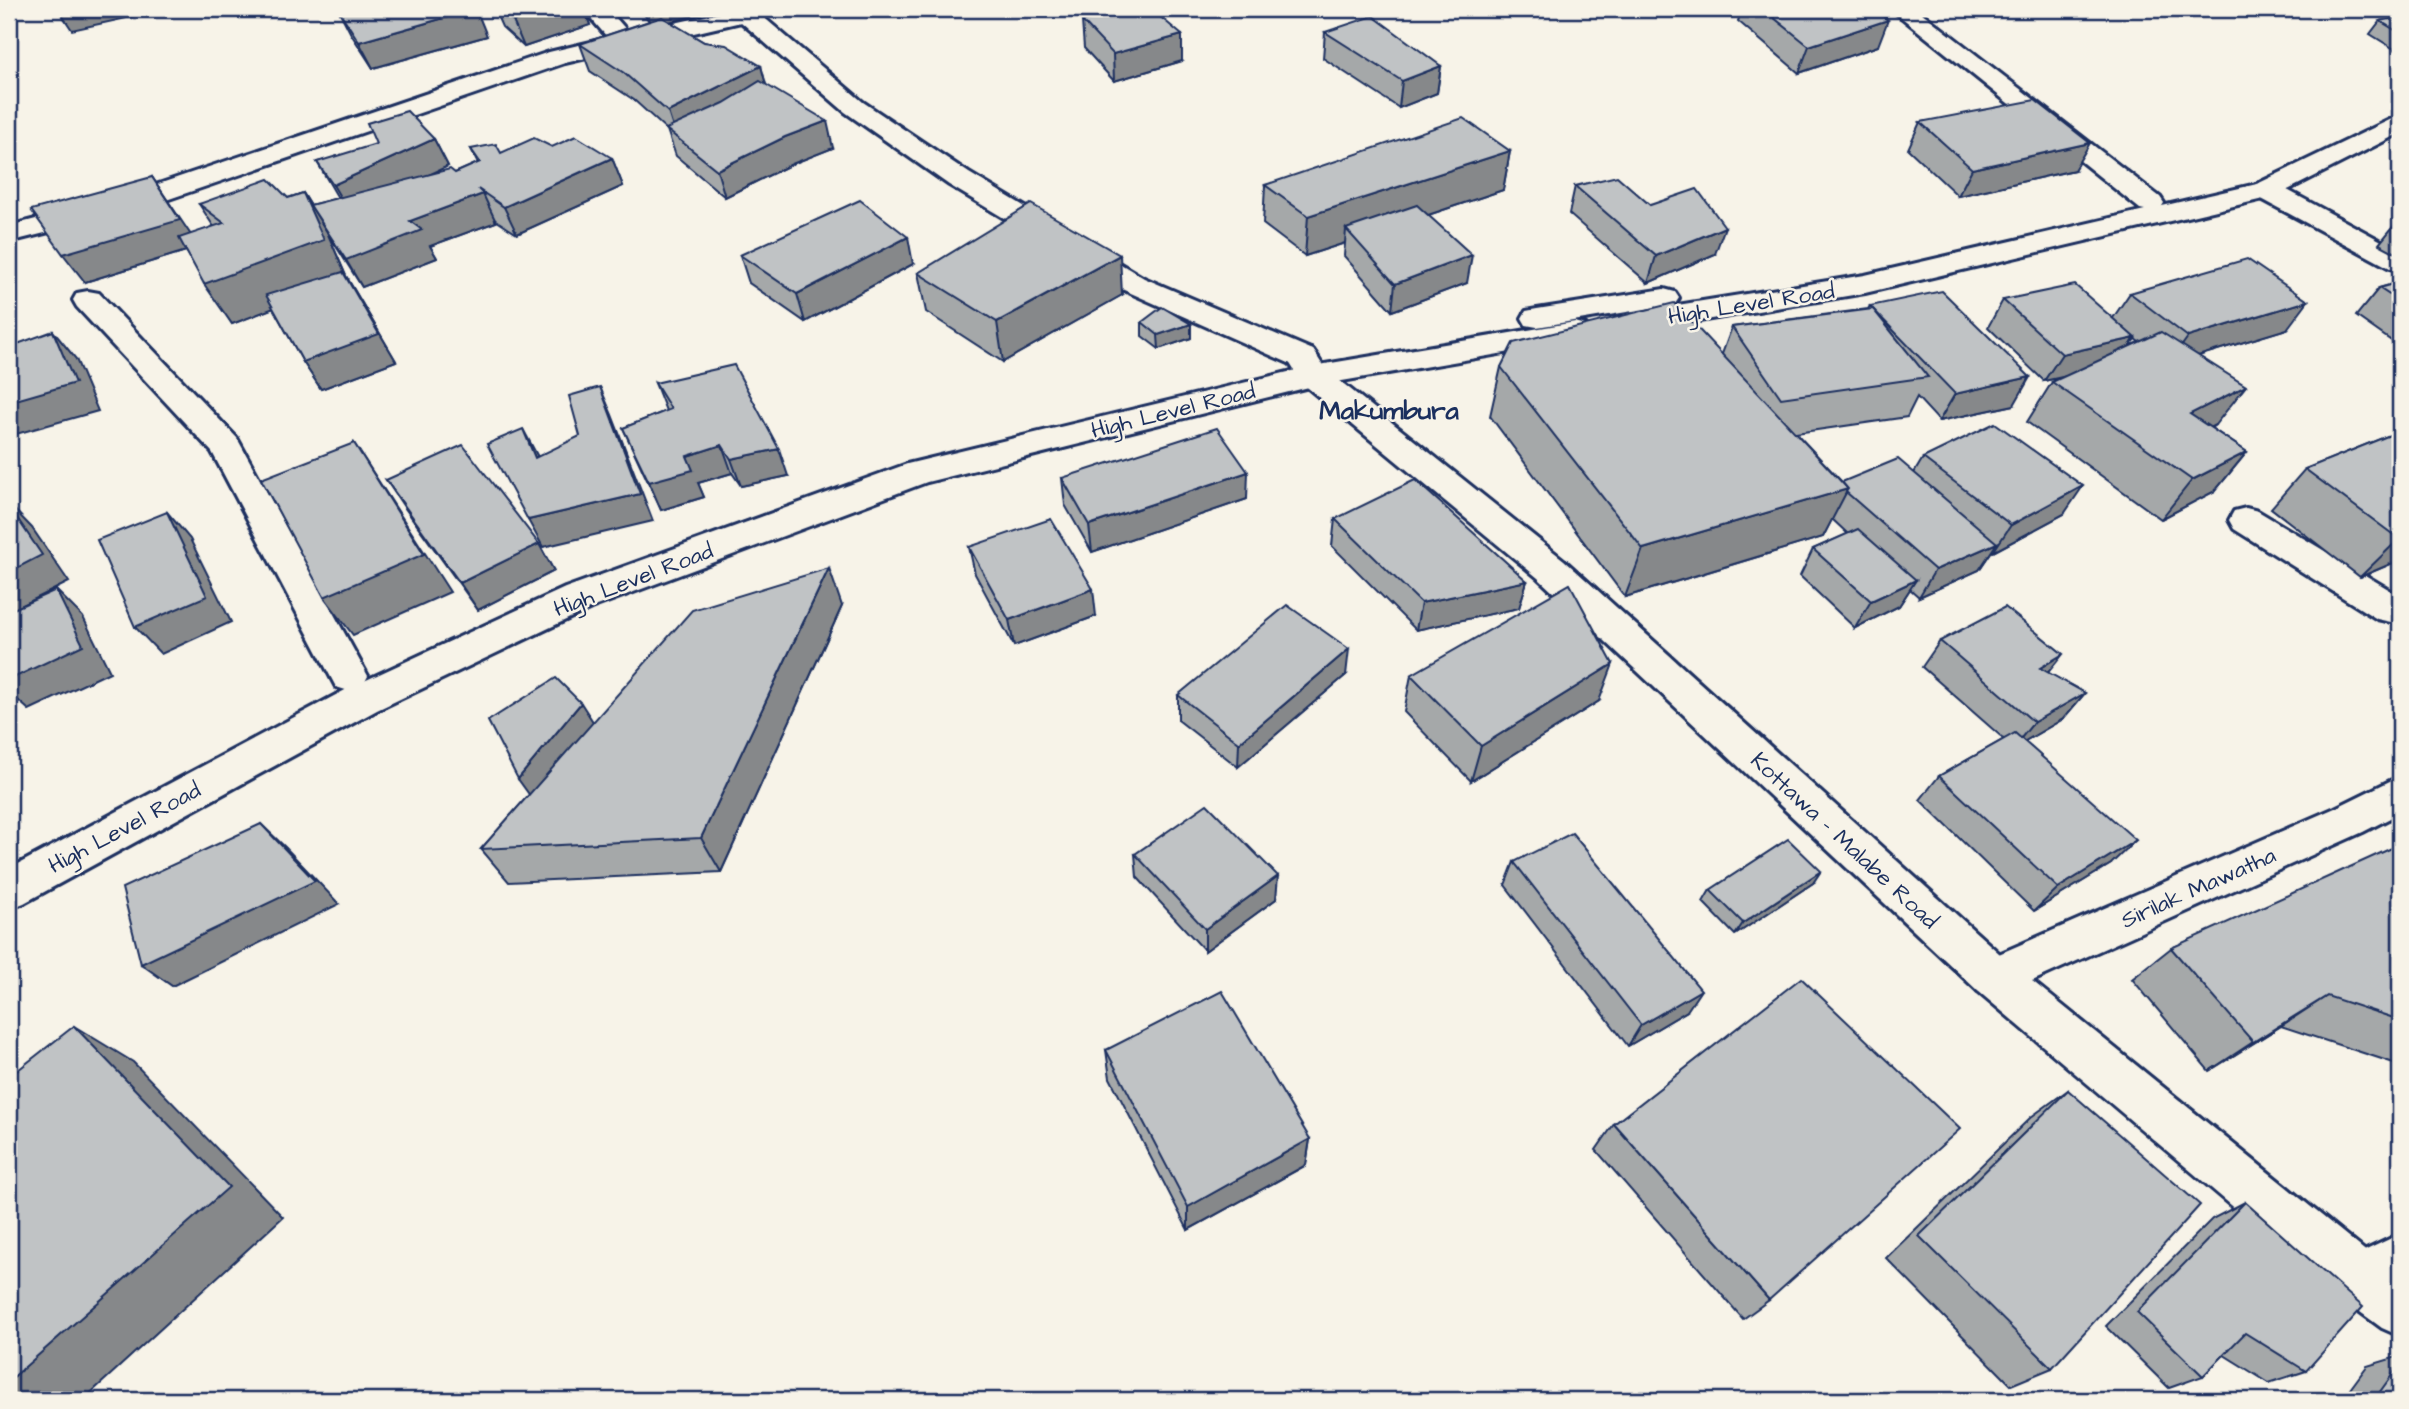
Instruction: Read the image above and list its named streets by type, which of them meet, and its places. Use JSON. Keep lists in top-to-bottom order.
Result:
{
  "streets": {
    "main road": ["High Level Road", "Kottawa - Malabe Road", "Sirilak Mawatha"]
  },
  "crossings": [
    ["High Level Road", "Kottawa - Malabe Road"],
    ["Kottawa - Malabe Road", "Sirilak Mawatha"]
  ],
  "districts": ["Makumbura"]
}
